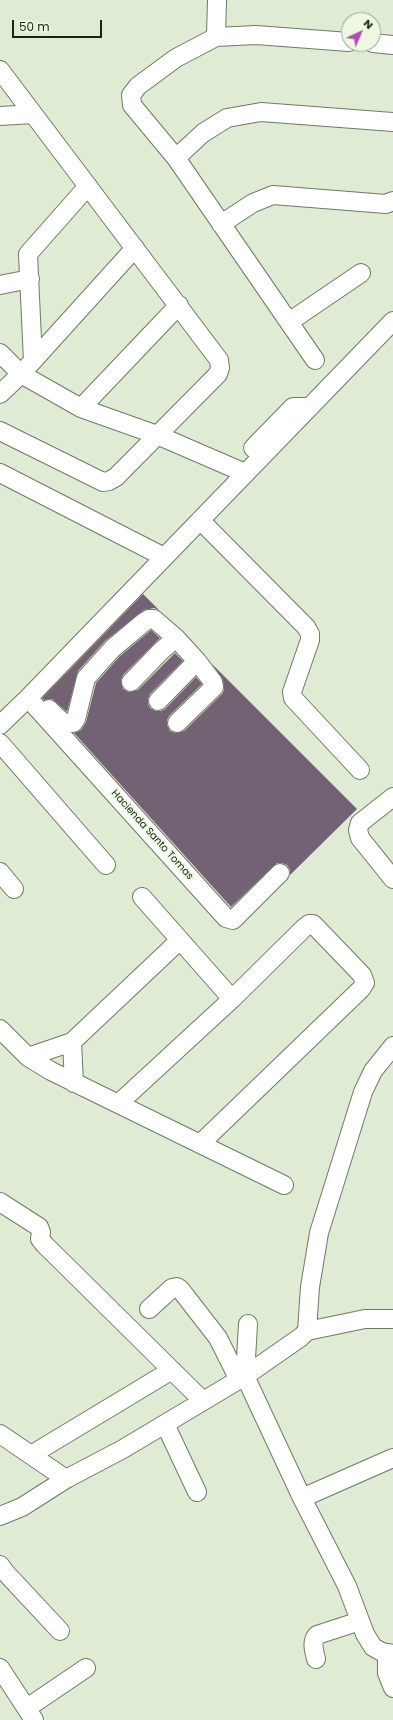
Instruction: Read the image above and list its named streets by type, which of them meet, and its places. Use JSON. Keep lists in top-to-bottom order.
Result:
{
  "streets": {
    "street": ["Hacienda Santo Tomas"]
  },
  "scale_bar": "50 m",
  "north": "top right"
}
